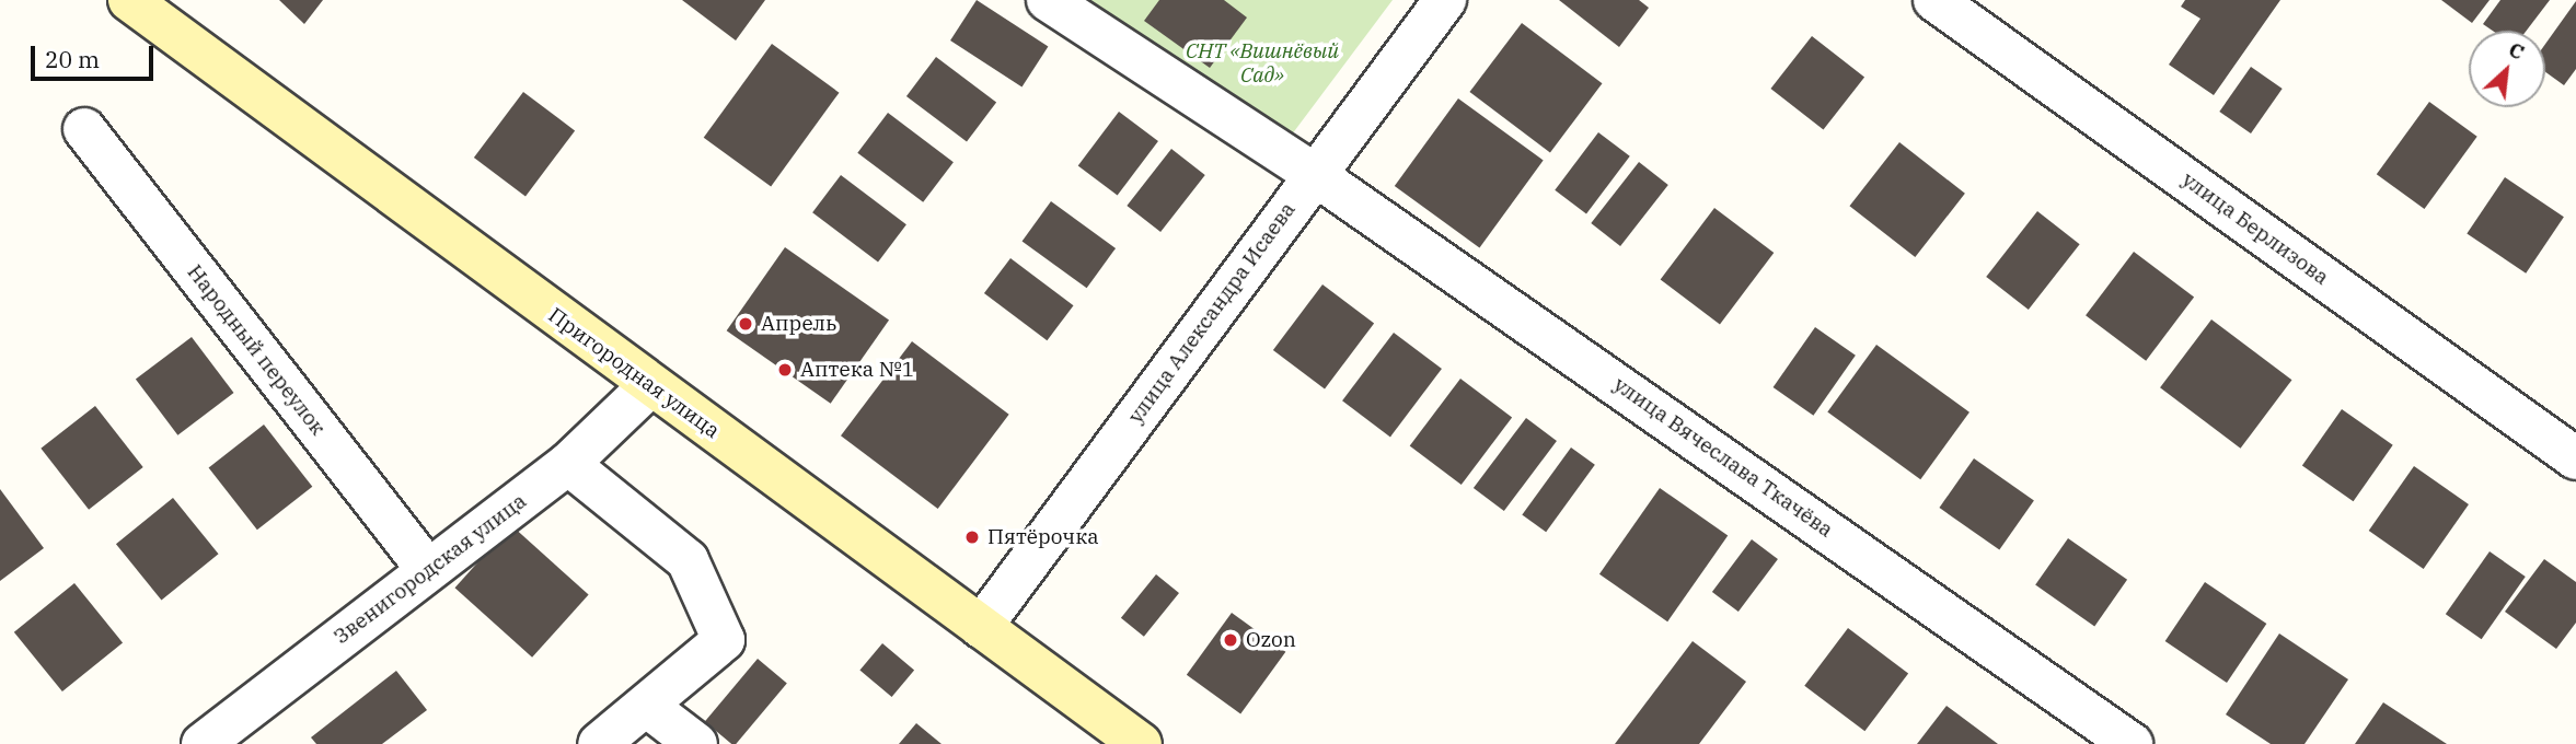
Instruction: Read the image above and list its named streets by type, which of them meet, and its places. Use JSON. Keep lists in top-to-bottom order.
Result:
{
  "streets": {
    "street": [
      "улица Берлизова",
      "улица Александра Исаева",
      "Народный переулок",
      "Пригородная улица",
      "улица Вячеслава Ткачёва",
      "Звенигородская улица"
    ]
  },
  "crossings": [
    ["улица Александра Исаева", "Пригородная улица"],
    ["улица Александра Исаева", "улица Вячеслава Ткачёва"],
    ["Народный переулок", "Звенигородская улица"],
    ["Пригородная улица", "Звенигородская улица"]
  ],
  "parks": ["СНТ «Вишнёвый Cад»"],
  "places": [
    "Апрель",
    "Аптека №1",
    "Пятёрочка",
    "Ozon"
  ],
  "scale_bar": "20 m",
  "north": "top right"
}
